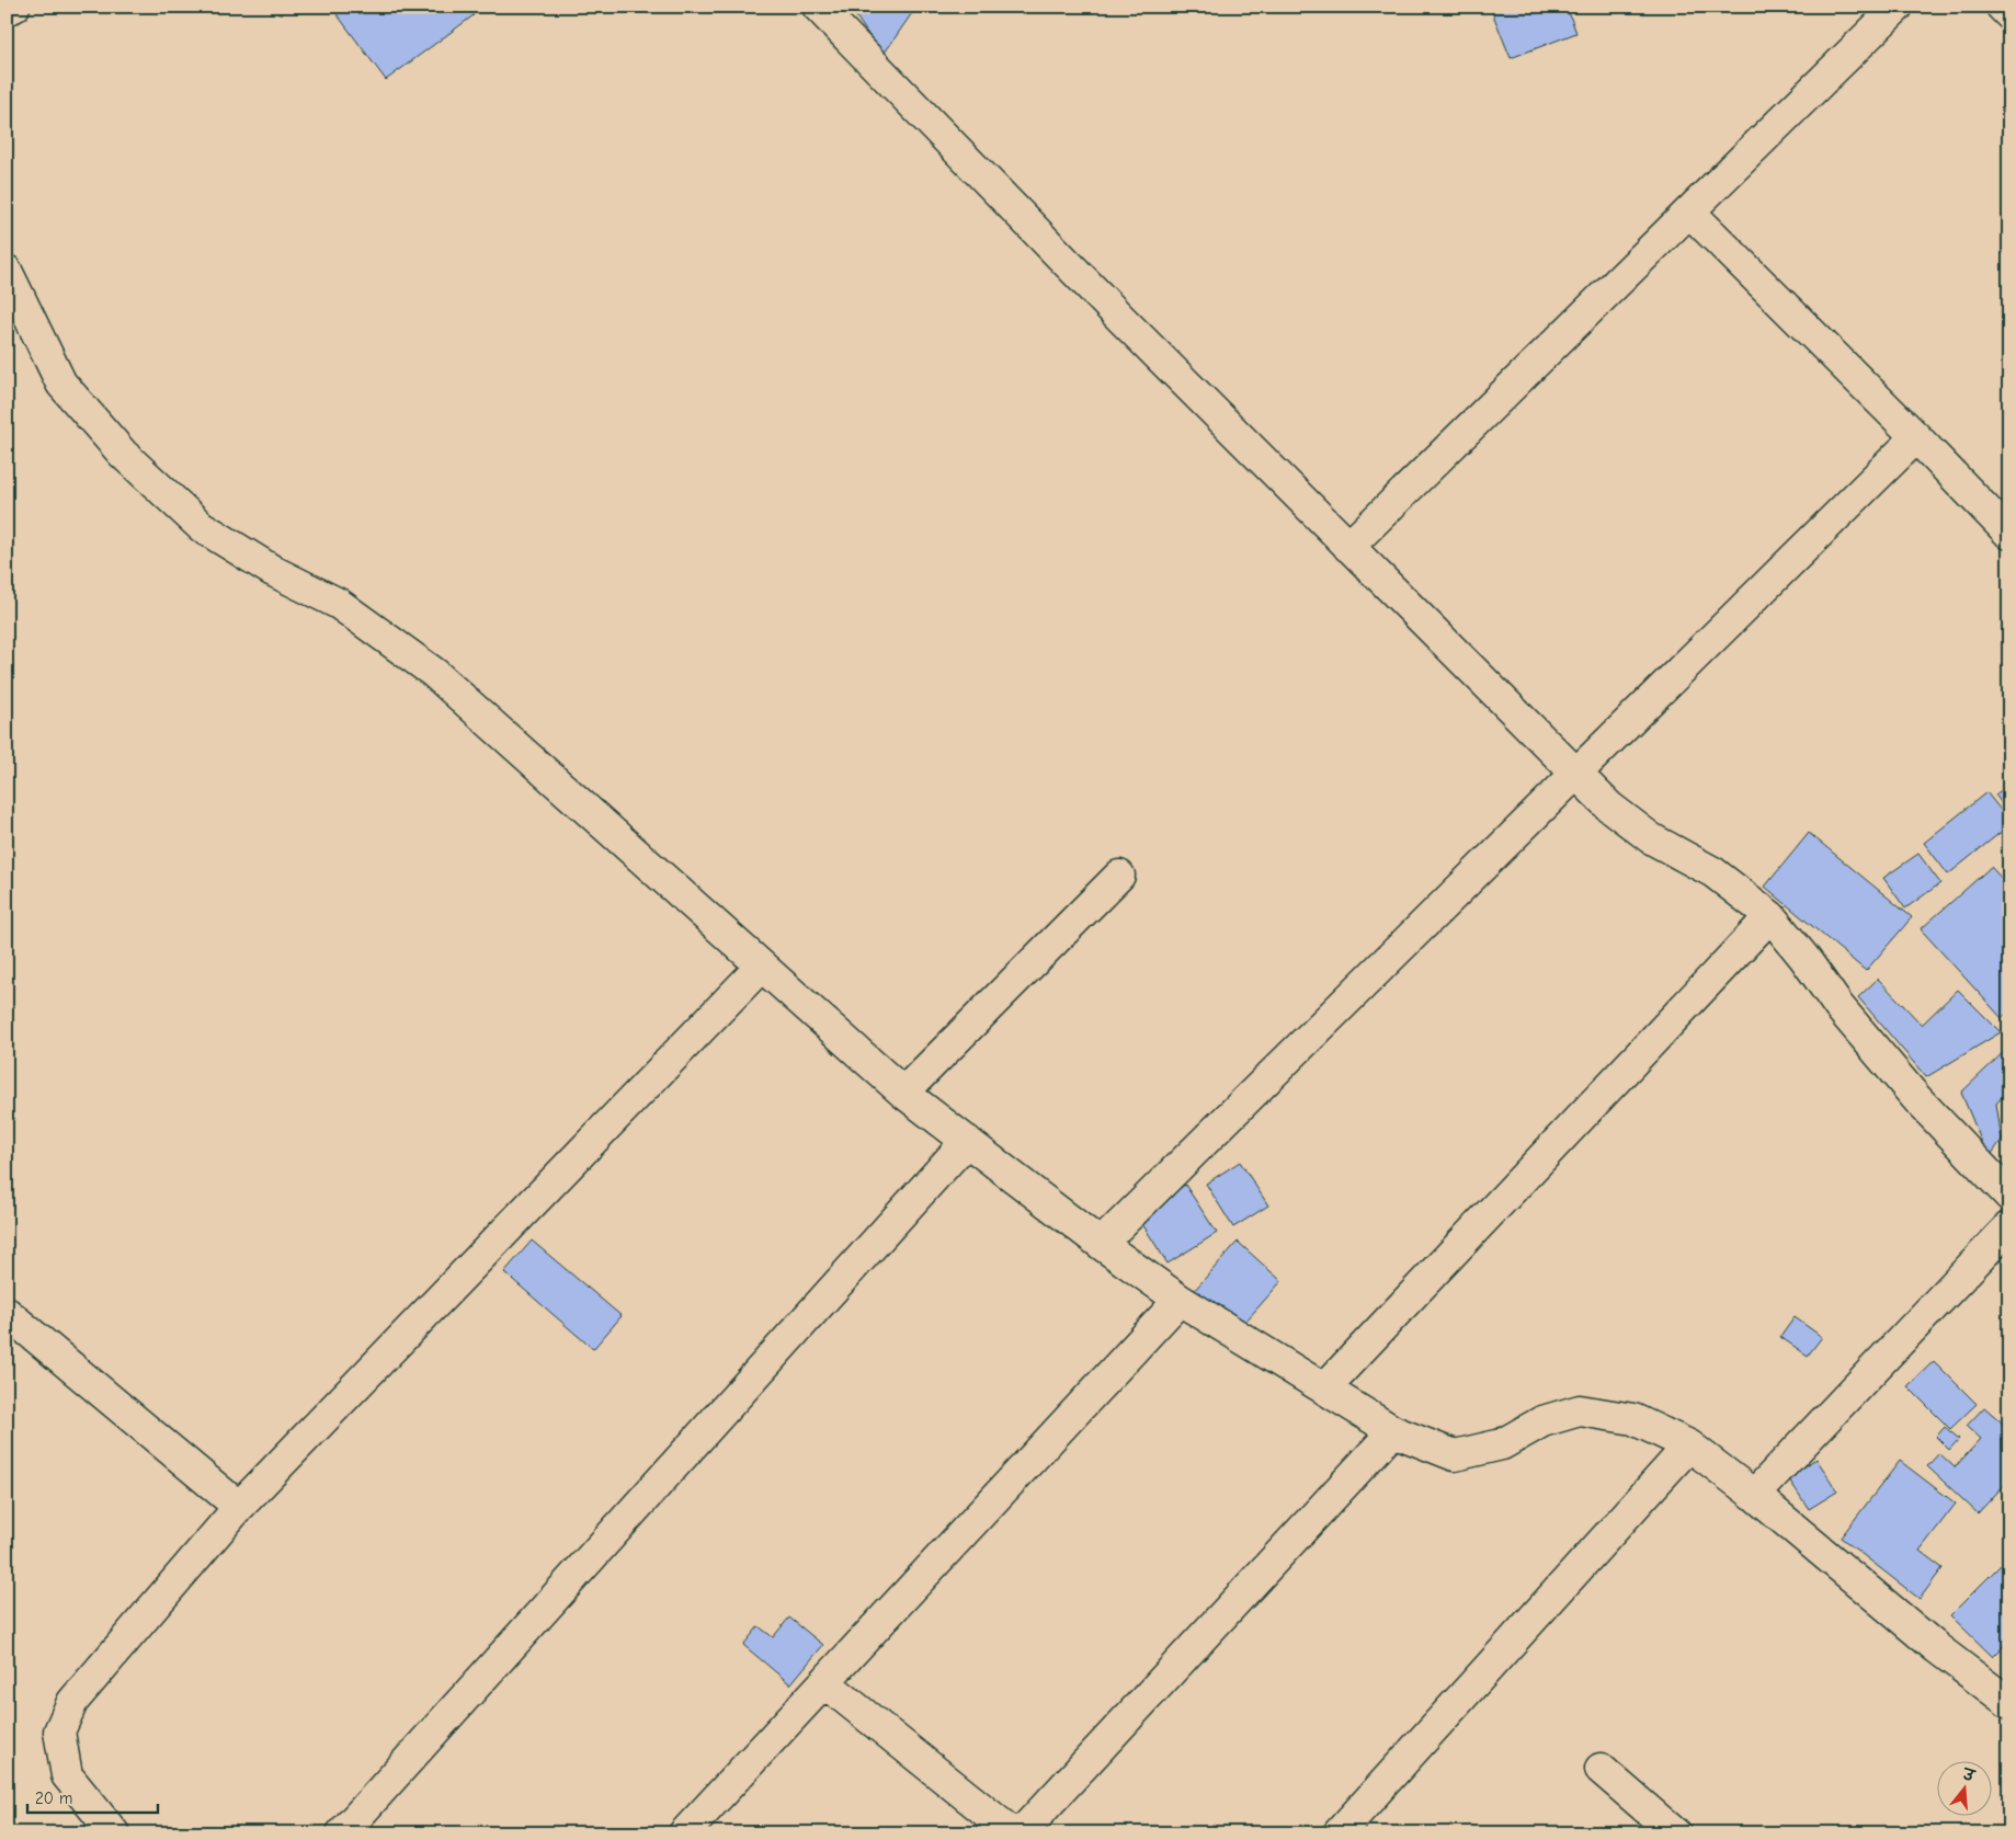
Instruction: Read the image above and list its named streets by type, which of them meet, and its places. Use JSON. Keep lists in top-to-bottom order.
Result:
{
  "scale_bar": "20 m",
  "north": "top"
}
